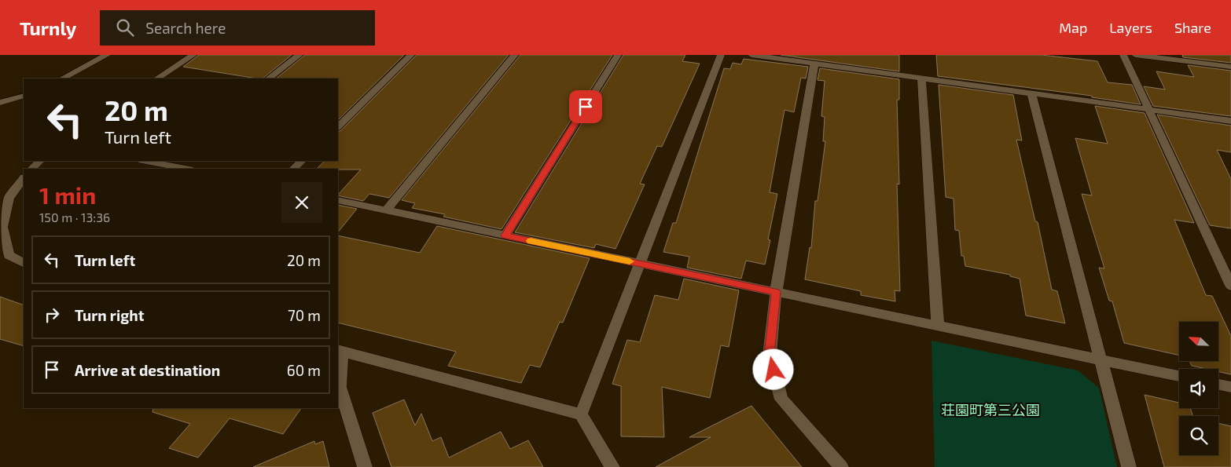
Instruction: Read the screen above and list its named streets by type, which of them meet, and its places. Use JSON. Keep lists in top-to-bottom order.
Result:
{
  "parks": ["荘園町第三公園"],
  "north": "top left",
  "page": {
    "header": "Turnly",
    "search": "Search here",
    "nav": ["Map", "Layers", "Share"],
    "turn": ["20 m", "Turn left"],
    "heading": ["1 min", "150 m · 13:36"],
    "list": [
      {
        "name": "Turn left",
        "value": "20 m"
      },
      {
        "name": "Turn right",
        "value": "70 m"
      },
      {
        "name": "Arrive at destination",
        "value": "60 m"
      }
    ]
  }
}
